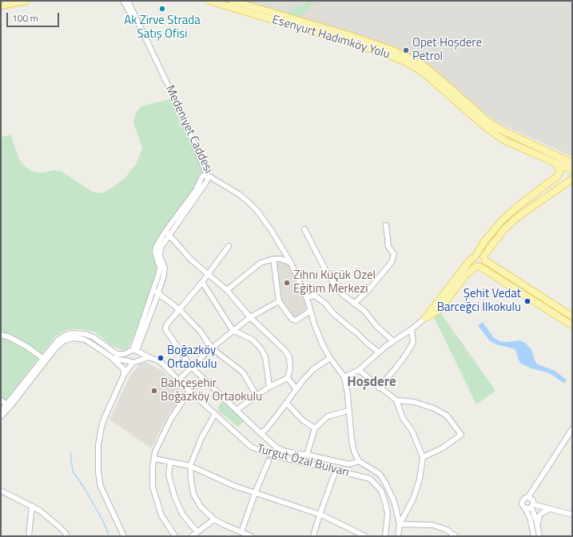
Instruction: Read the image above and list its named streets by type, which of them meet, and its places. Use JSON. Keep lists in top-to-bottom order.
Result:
{
  "streets": {
    "main road": ["Esenyurt Hadımköy Yolu"],
    "street": ["Medeniyet Caddesi", "Turgut Özal Bulvarı"]
  },
  "districts": ["Hoşdere"],
  "places": [
    "Ak Zirve Strada Satış Ofisi",
    "Opet Hoşdere Petrol",
    "Zihni Küçük Özel Eğitim Merkezi",
    "Şehit Vedat Barceğci İlkokulu",
    "Boğazköy Ortaokulu",
    "Bahçeşehir Boğazköy Ortaokulu"
  ],
  "scale_bar": "100 m"
}
